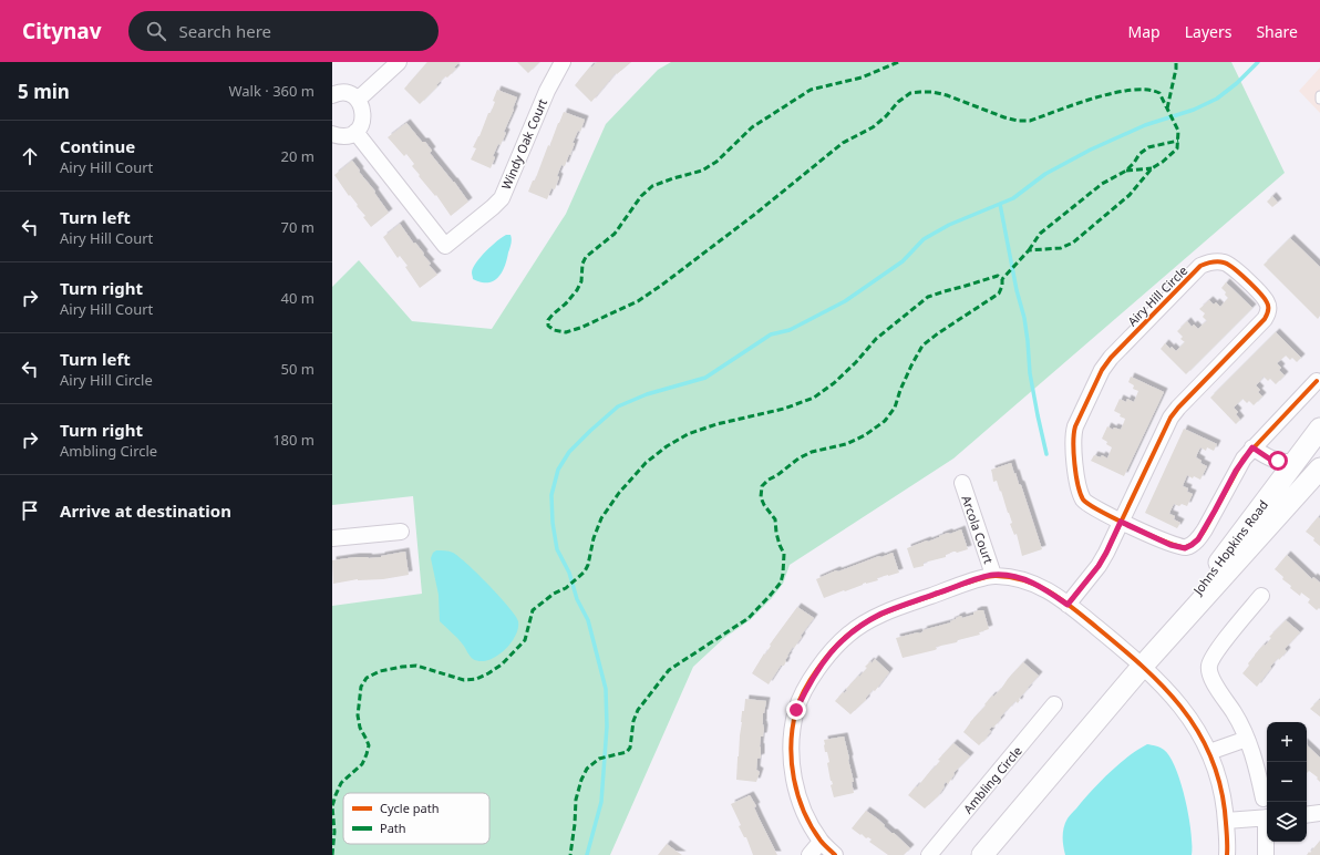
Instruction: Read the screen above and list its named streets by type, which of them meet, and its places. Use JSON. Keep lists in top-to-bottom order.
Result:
{
  "streets": {
    "street": [
      "Windy Oak Court",
      "Airy Hill Circle",
      "Arcola Court",
      "Johns Hopkins Road",
      "Ambling Circle"
    ]
  },
  "legend": ["Cycle path", "Path"],
  "page": {
    "header": "Citynav",
    "search": "Search here",
    "nav": ["Map", "Layers", "Share"],
    "heading": ["5 min", "Walk · 360 m"],
    "list": [
      ["Continue", "Airy Hill Court", "20 m"],
      ["Turn left", "Airy Hill Court", "70 m"],
      ["Turn right", "Airy Hill Court", "40 m"],
      ["Turn left", "Airy Hill Circle", "50 m"],
      ["Turn right", "Ambling Circle", "180 m"],
      "Arrive at destination"
    ],
    "map_buttons": ["+", "−"]
  }
}
